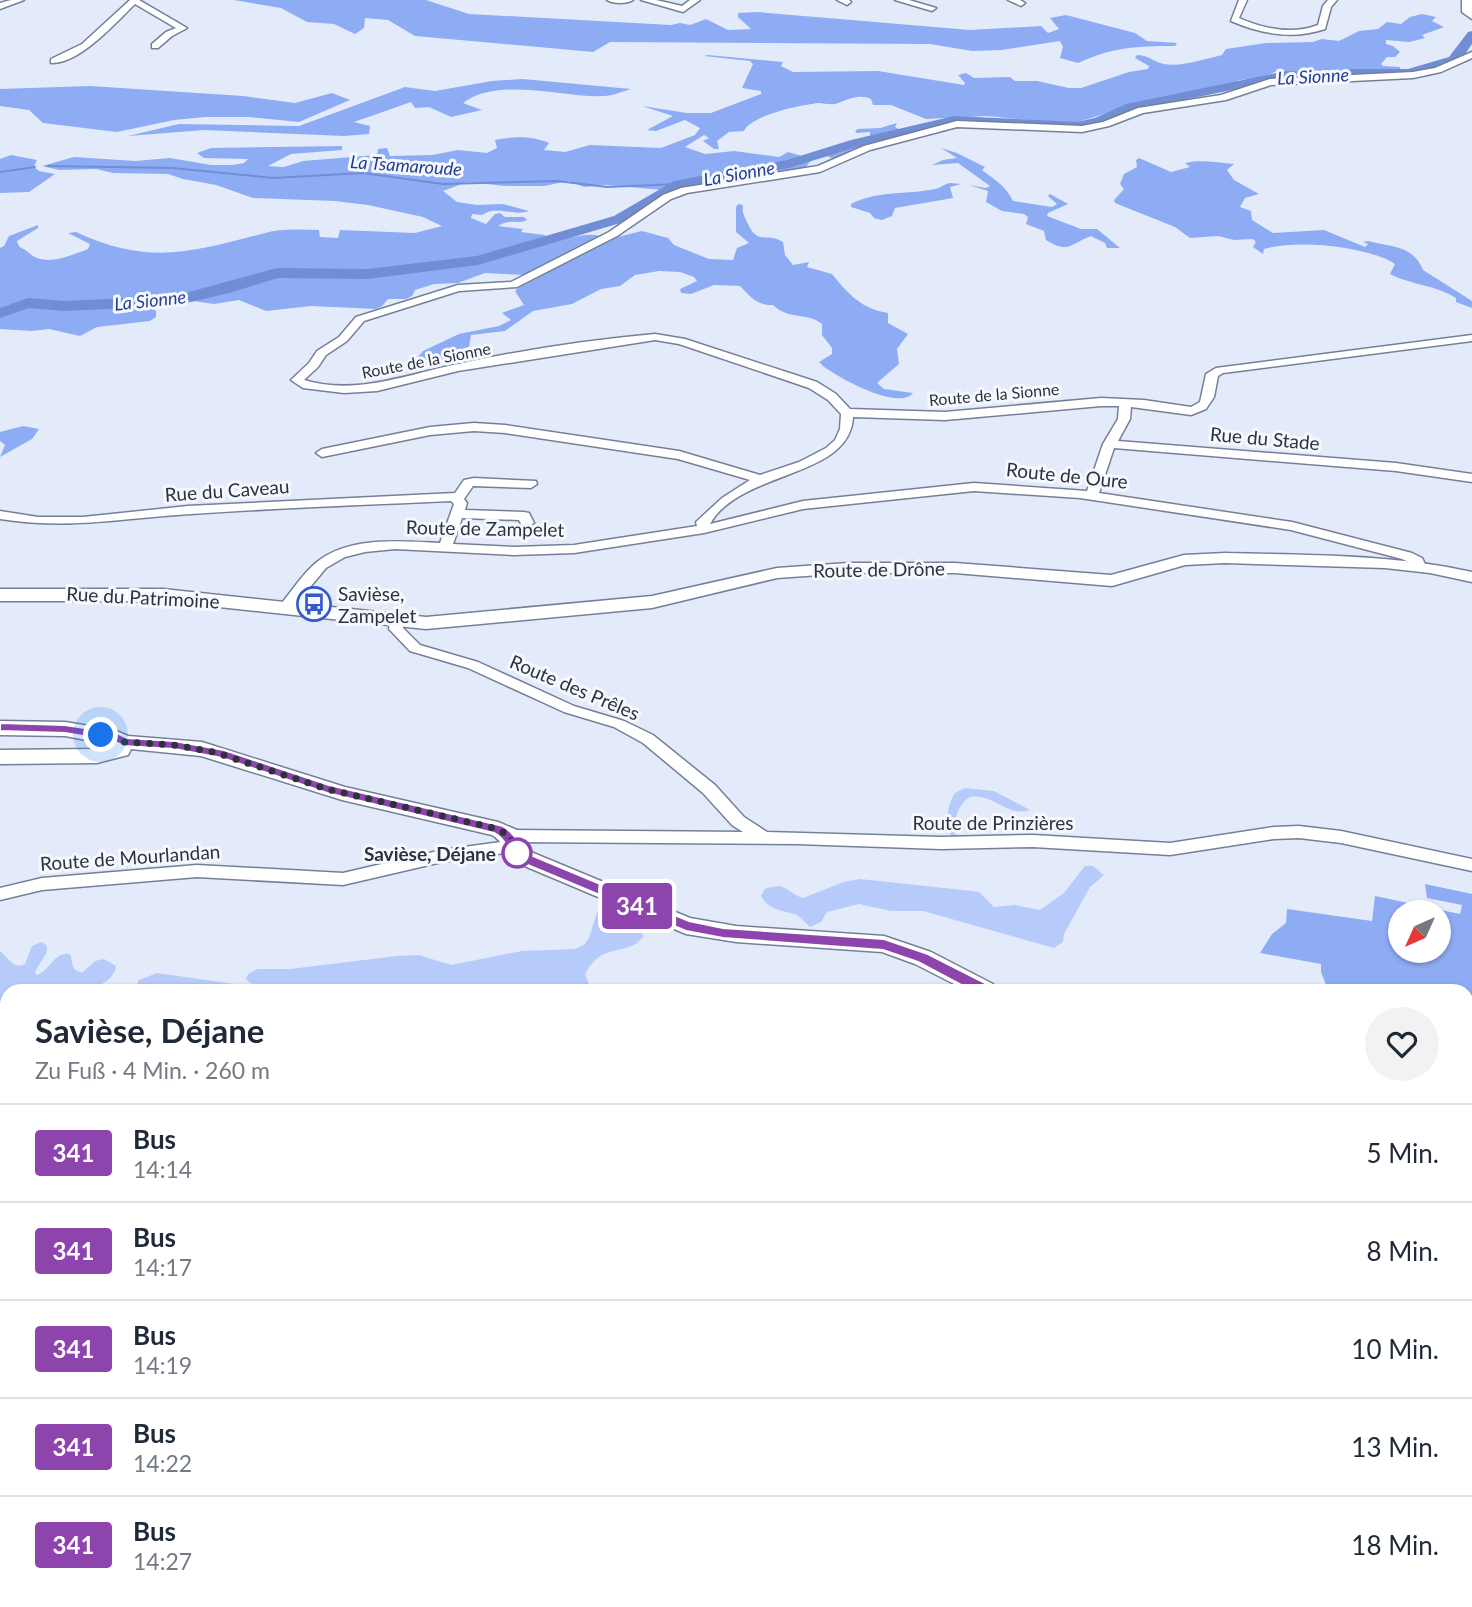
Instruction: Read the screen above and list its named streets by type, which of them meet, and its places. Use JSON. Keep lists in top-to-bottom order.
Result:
{
  "streets": {
    "street": [
      "Route de la Sionne",
      "Rue du Stade",
      "Route de Oure",
      "Rue du Caveau",
      "Route de Zampelet",
      "Route de Drône",
      "Rue du Patrimoine",
      "Route des Prêles",
      "Route de Prinzières",
      "Route de Mourlandan"
    ]
  },
  "crossings": [
    ["Route de Oure", "Route de Zampelet"],
    ["Route de Oure", "Route de Drône"],
    ["Route de Zampelet", "Route de Drône"],
    ["Route de Zampelet", "Rue du Patrimoine"],
    ["Route de Drône", "Rue du Patrimoine"],
    ["Route de Drône", "Route des Prêles"],
    ["Route des Prêles", "Route de Prinzières"],
    ["Route de Prinzières", "Route de Mourlandan"]
  ],
  "water": ["La Sionne", "La Tsamaroude"],
  "places": {
    "bus stop": ["Savièse, Zampelet"],
    "other": ["Savièse, Déjane"]
  },
  "lines": ["bus line 341"],
  "north": "bottom left",
  "page": {
    "on_map": "341",
    "heading": ["Savièse, Déjane", "Zu Fuß · 4 Min. · 260 m"],
    "list": [
      {
        "mark": "341",
        "name": "Bus",
        "note": "14:14",
        "value": "5 Min."
      },
      {
        "mark": "341",
        "name": "Bus",
        "note": "14:17",
        "value": "8 Min."
      },
      {
        "mark": "341",
        "name": "Bus",
        "note": "14:19",
        "value": "10 Min."
      },
      {
        "mark": "341",
        "name": "Bus",
        "note": "14:22",
        "value": "13 Min."
      },
      {
        "mark": "341",
        "name": "Bus",
        "note": "14:27",
        "value": "18 Min."
      }
    ]
  }
}
